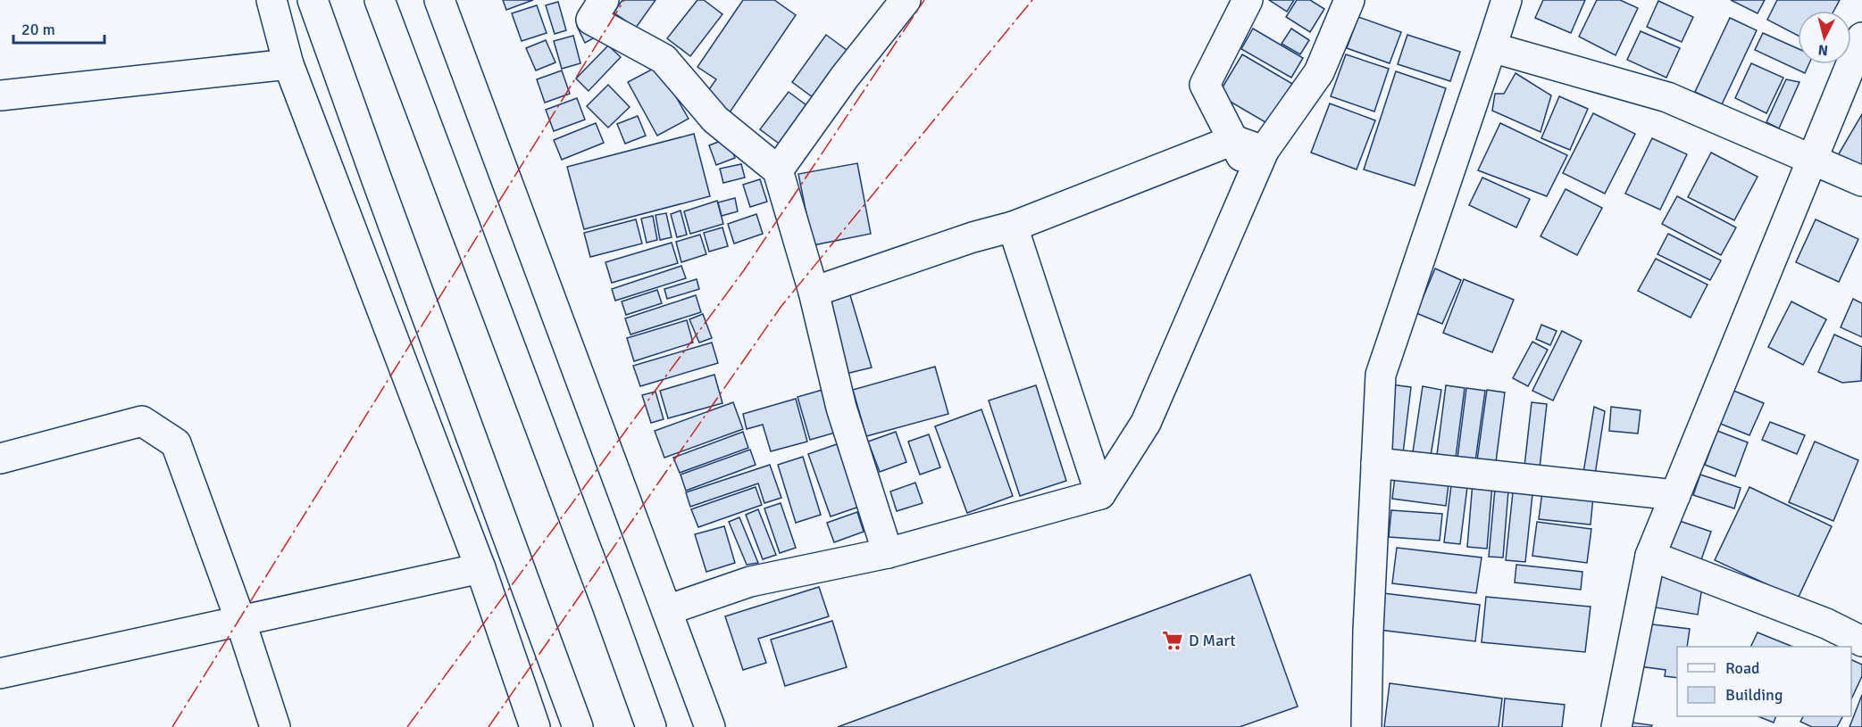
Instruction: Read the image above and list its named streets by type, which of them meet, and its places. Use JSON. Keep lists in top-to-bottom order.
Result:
{
  "places": {
    "supermarket": ["D Mart"]
  },
  "legend": ["Road", "Building"],
  "scale_bar": "20 m",
  "north": "bottom"
}
